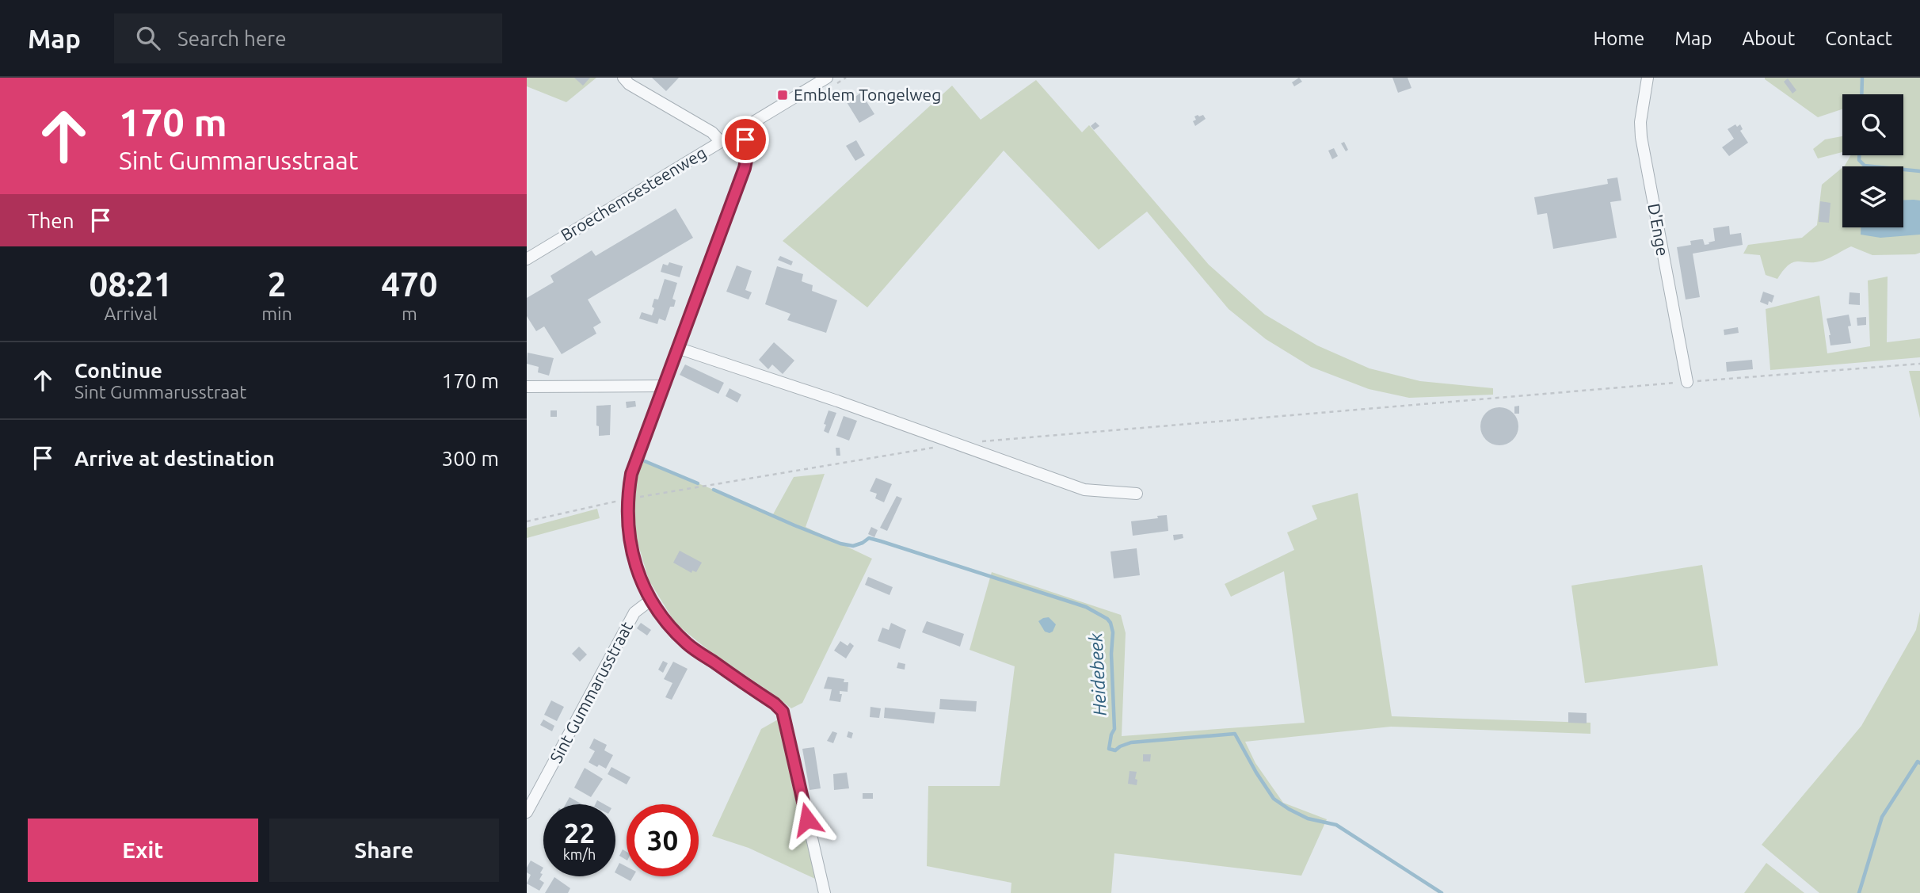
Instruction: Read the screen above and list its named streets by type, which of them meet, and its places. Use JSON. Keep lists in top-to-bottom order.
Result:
{
  "streets": {
    "street": ["Broechemsesteenweg", "D'Enge", "Sint Gummarusstraat"]
  },
  "water": ["Heidebeek"],
  "places": {
    "transit": ["Emblem Tongelweg"]
  },
  "page": {
    "header": "Map",
    "search": "Search here",
    "nav": [
      "Home",
      "Map",
      "About",
      "Contact"
    ],
    "turn": ["170 m", "Sint Gummarusstraat"],
    "then": "Then",
    "eta": [
      "08:21",
      "Arrival",
      "2",
      "min",
      "470",
      "m"
    ],
    "list": [
      {
        "name": "Continue",
        "note": "Sint Gummarusstraat",
        "value": "170 m"
      },
      {
        "name": "Arrive at destination",
        "value": "300 m"
      }
    ],
    "speed": "22 km/h",
    "limit": "30",
    "buttons": ["Exit", "Share"]
  }
}
